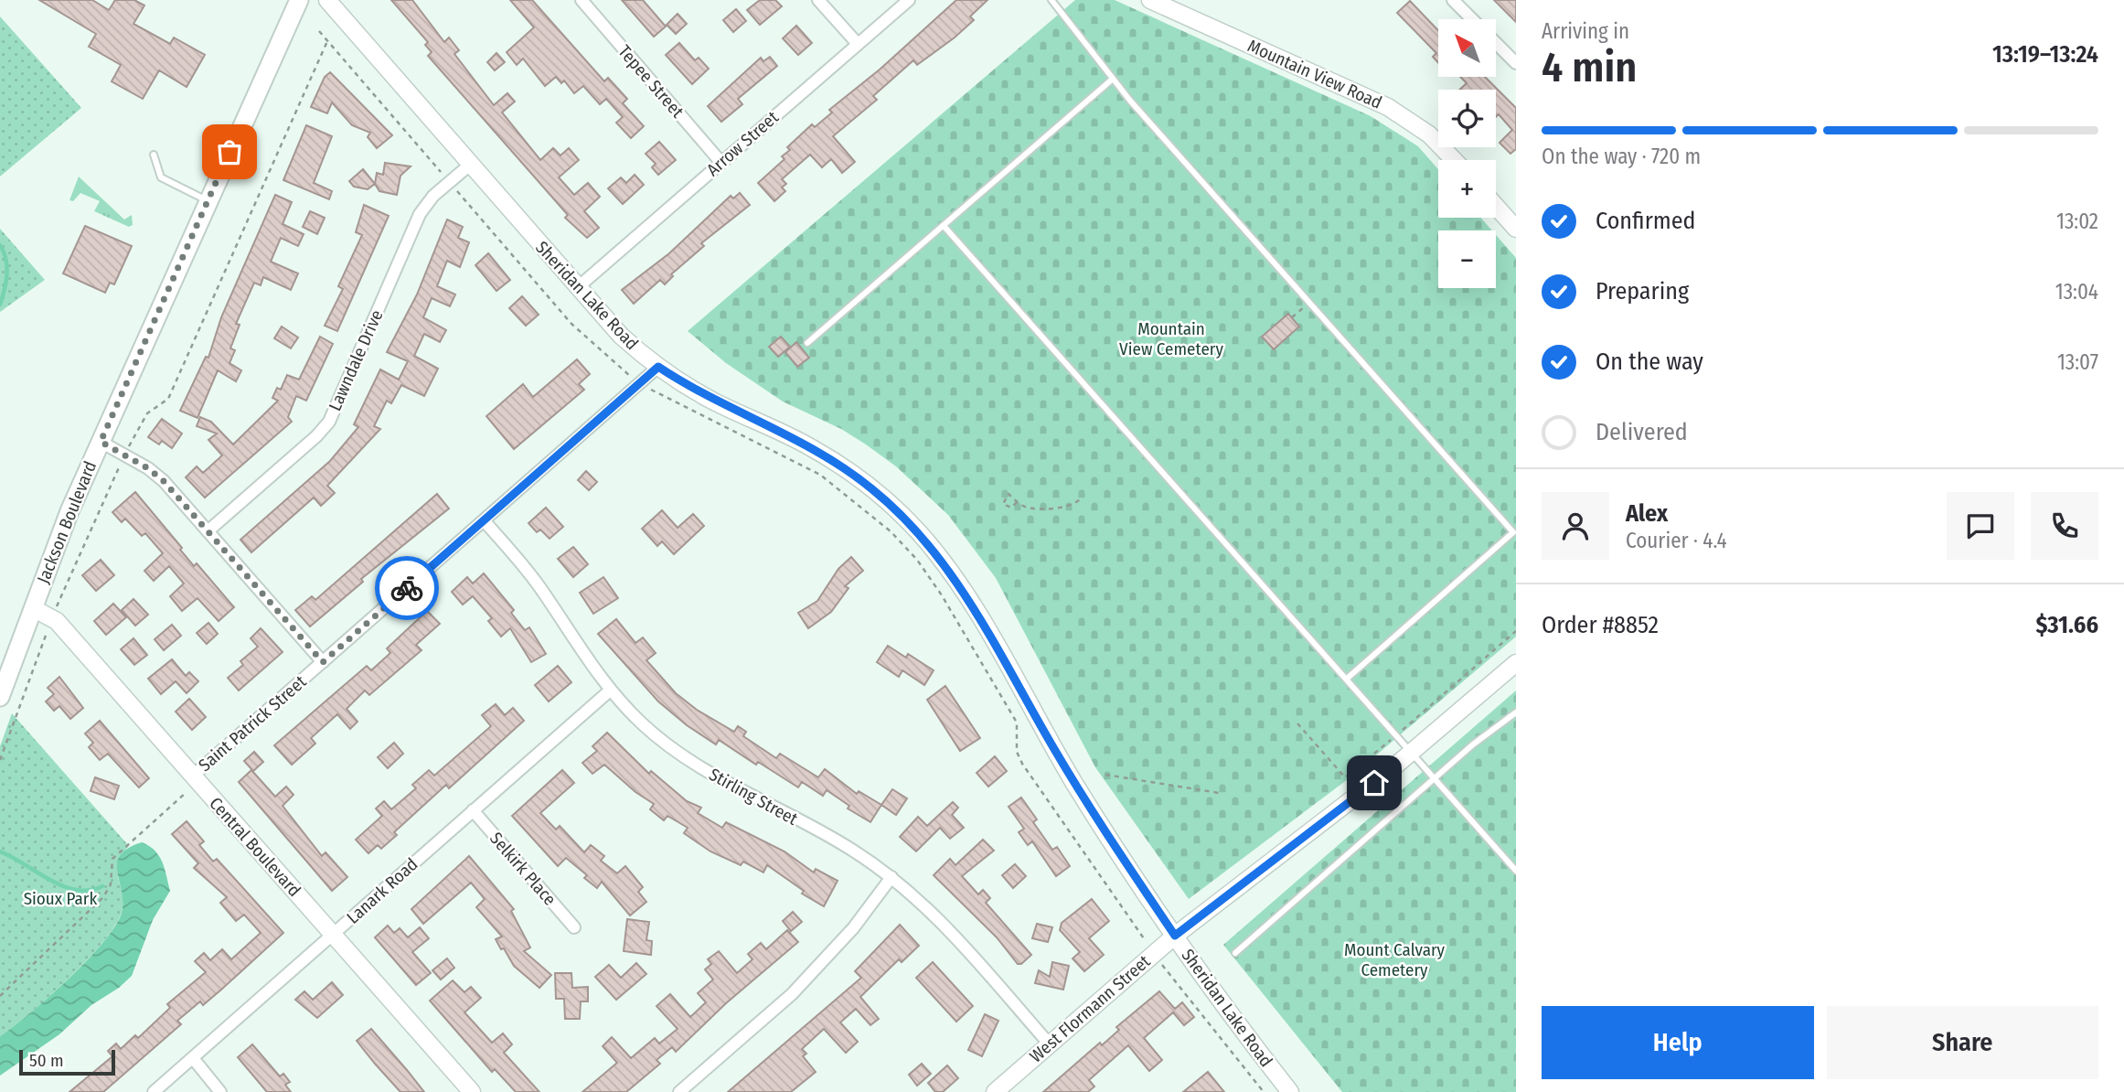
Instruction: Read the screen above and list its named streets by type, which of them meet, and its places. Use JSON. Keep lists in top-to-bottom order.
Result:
{
  "streets": {
    "main road": ["Jackson Boulevard"],
    "street": [
      "Mountain View Road",
      "Tepee Street",
      "Arrow Street",
      "Sheridan Lake Road",
      "Lawndale Drive",
      "Saint Patrick Street",
      "Stirling Street",
      "Central Boulevard",
      "Selkirk Place",
      "Lanark Road",
      "West Flormann Street"
    ]
  },
  "crossings": [
    ["Tepee Street", "Arrow Street"],
    ["Arrow Street", "Sheridan Lake Road"],
    ["Sheridan Lake Road", "Lawndale Drive"],
    ["Sheridan Lake Road", "Saint Patrick Street"],
    ["Sheridan Lake Road", "West Flormann Street"],
    ["Jackson Boulevard", "Central Boulevard"],
    ["Saint Patrick Street", "Stirling Street"],
    ["Saint Patrick Street", "Central Boulevard"],
    ["Stirling Street", "Lanark Road"],
    ["Stirling Street", "West Flormann Street"],
    ["Central Boulevard", "Lanark Road"],
    ["Selkirk Place", "Lanark Road"]
  ],
  "parks": ["Mountain View Cemetery", "Sioux Park", "Mount Calvary Cemetery"],
  "scale_bar": "50 m",
  "north": "top left",
  "page": {
    "heading": ["4 min", "Arriving in", "13:19–13:24"],
    "panel": [
      "Alex",
      "Courier · 4.4",
      "Order #8852",
      "$31.66"
    ],
    "map_buttons": ["+", "−"],
    "bar": "On the way · 720 m",
    "list": [
      ["Confirmed", "13:02"],
      ["Preparing", "13:04"],
      ["On the way", "13:07"],
      "Delivered"
    ],
    "buttons": ["Help", "Share"],
    "scale": "50 m"
  }
}
